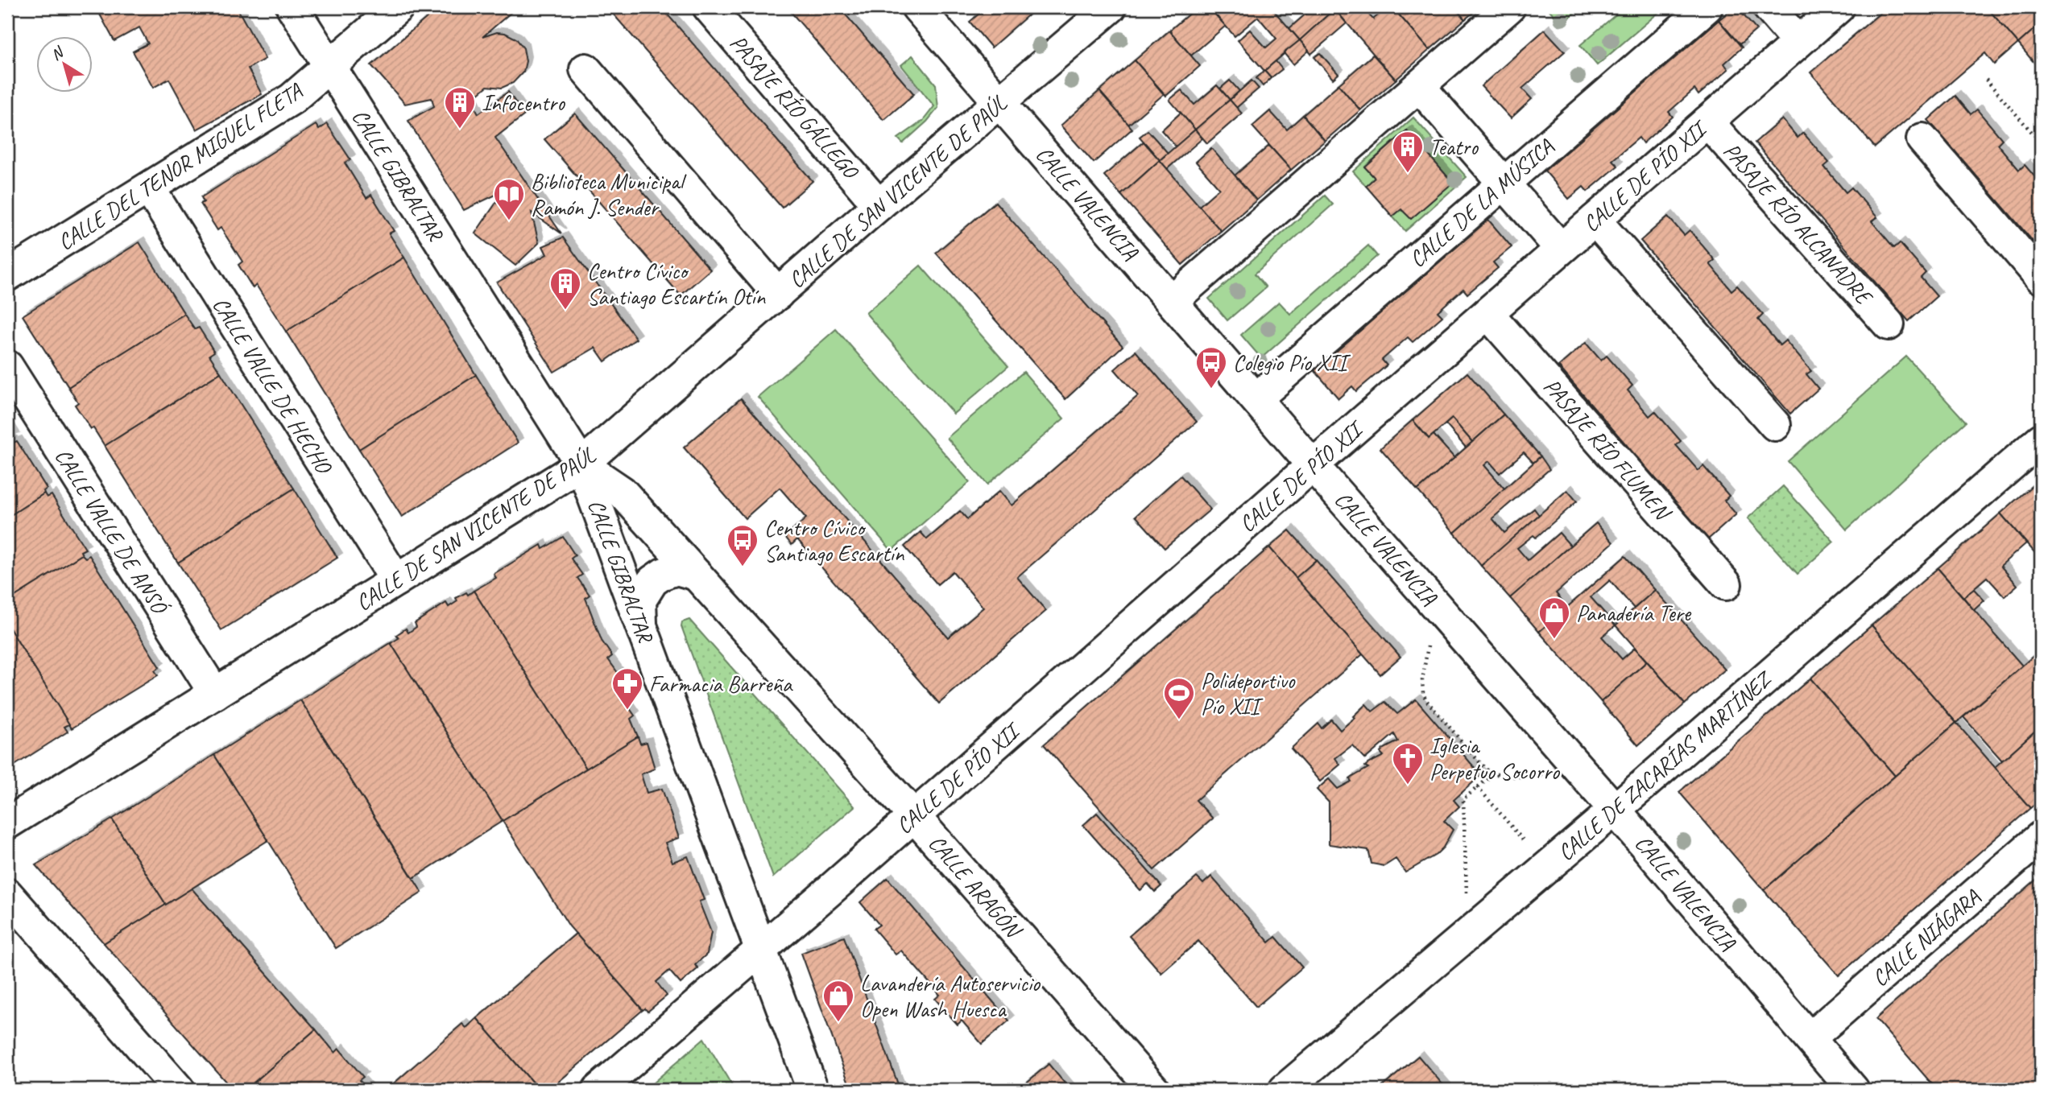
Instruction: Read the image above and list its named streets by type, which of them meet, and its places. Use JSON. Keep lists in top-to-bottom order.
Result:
{
  "streets": {
    "street": [
      "PASAJE RÍO GÁLLEGO",
      "CALLE DEL TENOR MIGUEL FLETA",
      "CALLE GIBRALTAR",
      "CALLE DE PÍO XII",
      "CALLE DE SAN VICENTE DE PAÚL",
      "CALLE VALENCIA",
      "CALLE DE LA MÚSICA",
      "PASAJE RÍO ALCANADRE",
      "CALLE VALLE DE HECHO",
      "PASAJE RÍO FLUMEN",
      "CALLE VALLE DE ANSÓ",
      "CALLE DE ZACARÍAS MARTÍNEZ",
      "CALLE ARAGÓN",
      "CALLE NIÁGARA"
    ]
  },
  "crossings": [
    ["PASAJE RÍO GÁLLEGO", "CALLE DE SAN VICENTE DE PAÚL"],
    ["CALLE DEL TENOR MIGUEL FLETA", "CALLE GIBRALTAR"],
    ["CALLE DEL TENOR MIGUEL FLETA", "CALLE VALLE DE HECHO"],
    ["CALLE GIBRALTAR", "CALLE DE PÍO XII"],
    ["CALLE GIBRALTAR", "CALLE DE SAN VICENTE DE PAÚL"],
    ["CALLE GIBRALTAR", "CALLE ARAGÓN"],
    ["CALLE DE PÍO XII", "CALLE VALENCIA"],
    ["CALLE DE PÍO XII", "PASAJE RÍO ALCANADRE"],
    ["CALLE DE PÍO XII", "PASAJE RÍO FLUMEN"],
    ["CALLE DE PÍO XII", "CALLE ARAGÓN"],
    ["CALLE DE SAN VICENTE DE PAÚL", "CALLE VALENCIA"],
    ["CALLE DE SAN VICENTE DE PAÚL", "CALLE VALLE DE HECHO"],
    ["CALLE DE SAN VICENTE DE PAÚL", "CALLE VALLE DE ANSÓ"],
    ["CALLE DE SAN VICENTE DE PAÚL", "CALLE ARAGÓN"],
    ["CALLE VALENCIA", "CALLE DE LA MÚSICA"],
    ["CALLE VALENCIA", "CALLE DE ZACARÍAS MARTÍNEZ"],
    ["CALLE VALENCIA", "CALLE NIÁGARA"]
  ],
  "places": {
    "building": ["Infocentro", "Teatro", "Centro Cívico Santiago Escartín Otín"],
    "library": ["Biblioteca Municipal Ramón J. Sender"],
    "bus stop": ["Colegio Pío XII", "Centro Cívico Santiago Escartín"],
    "shop": ["Panadería Tere", "Lavandería Autoservicio Open Wash Huesca"],
    "pharmacy": ["Farmacia Barreña"],
    "sports": ["Polideportivo Pío XII"],
    "church": ["Iglesia Perpetuo Socorro"]
  },
  "north": "top left"
}
